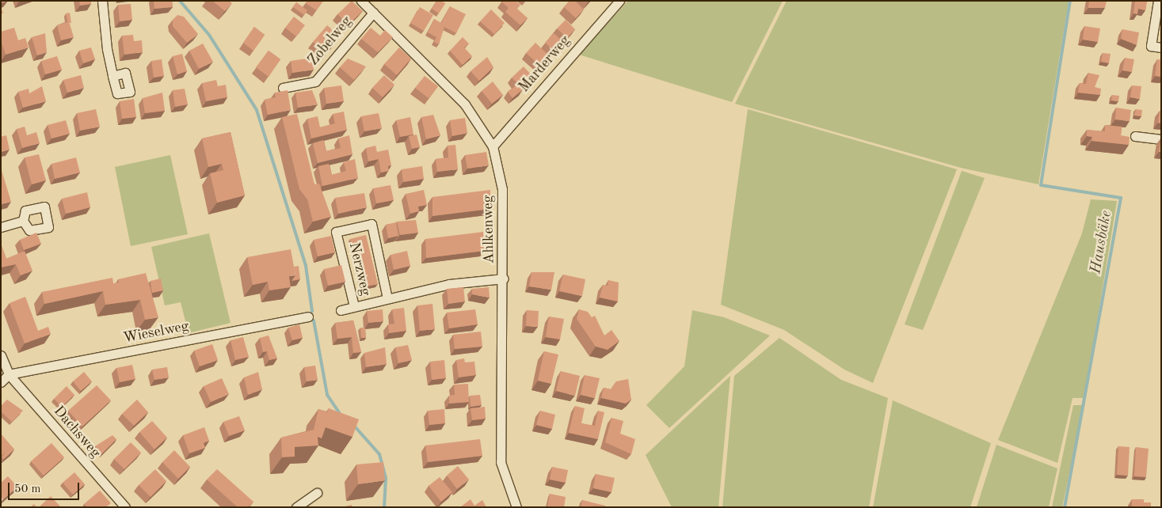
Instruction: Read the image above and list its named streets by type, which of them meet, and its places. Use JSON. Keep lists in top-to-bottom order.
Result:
{
  "streets": {
    "street": [
      "Zobelweg",
      "Marderweg",
      "Ahlkenweg",
      "Nerzweg",
      "Wieselweg",
      "Dachsweg"
    ]
  },
  "crossings": [
    ["Zobelweg", "Ahlkenweg"],
    ["Marderweg", "Ahlkenweg"],
    ["Wieselweg", "Dachsweg"]
  ],
  "water": ["Hausbäke"],
  "scale_bar": "50 m"
}
